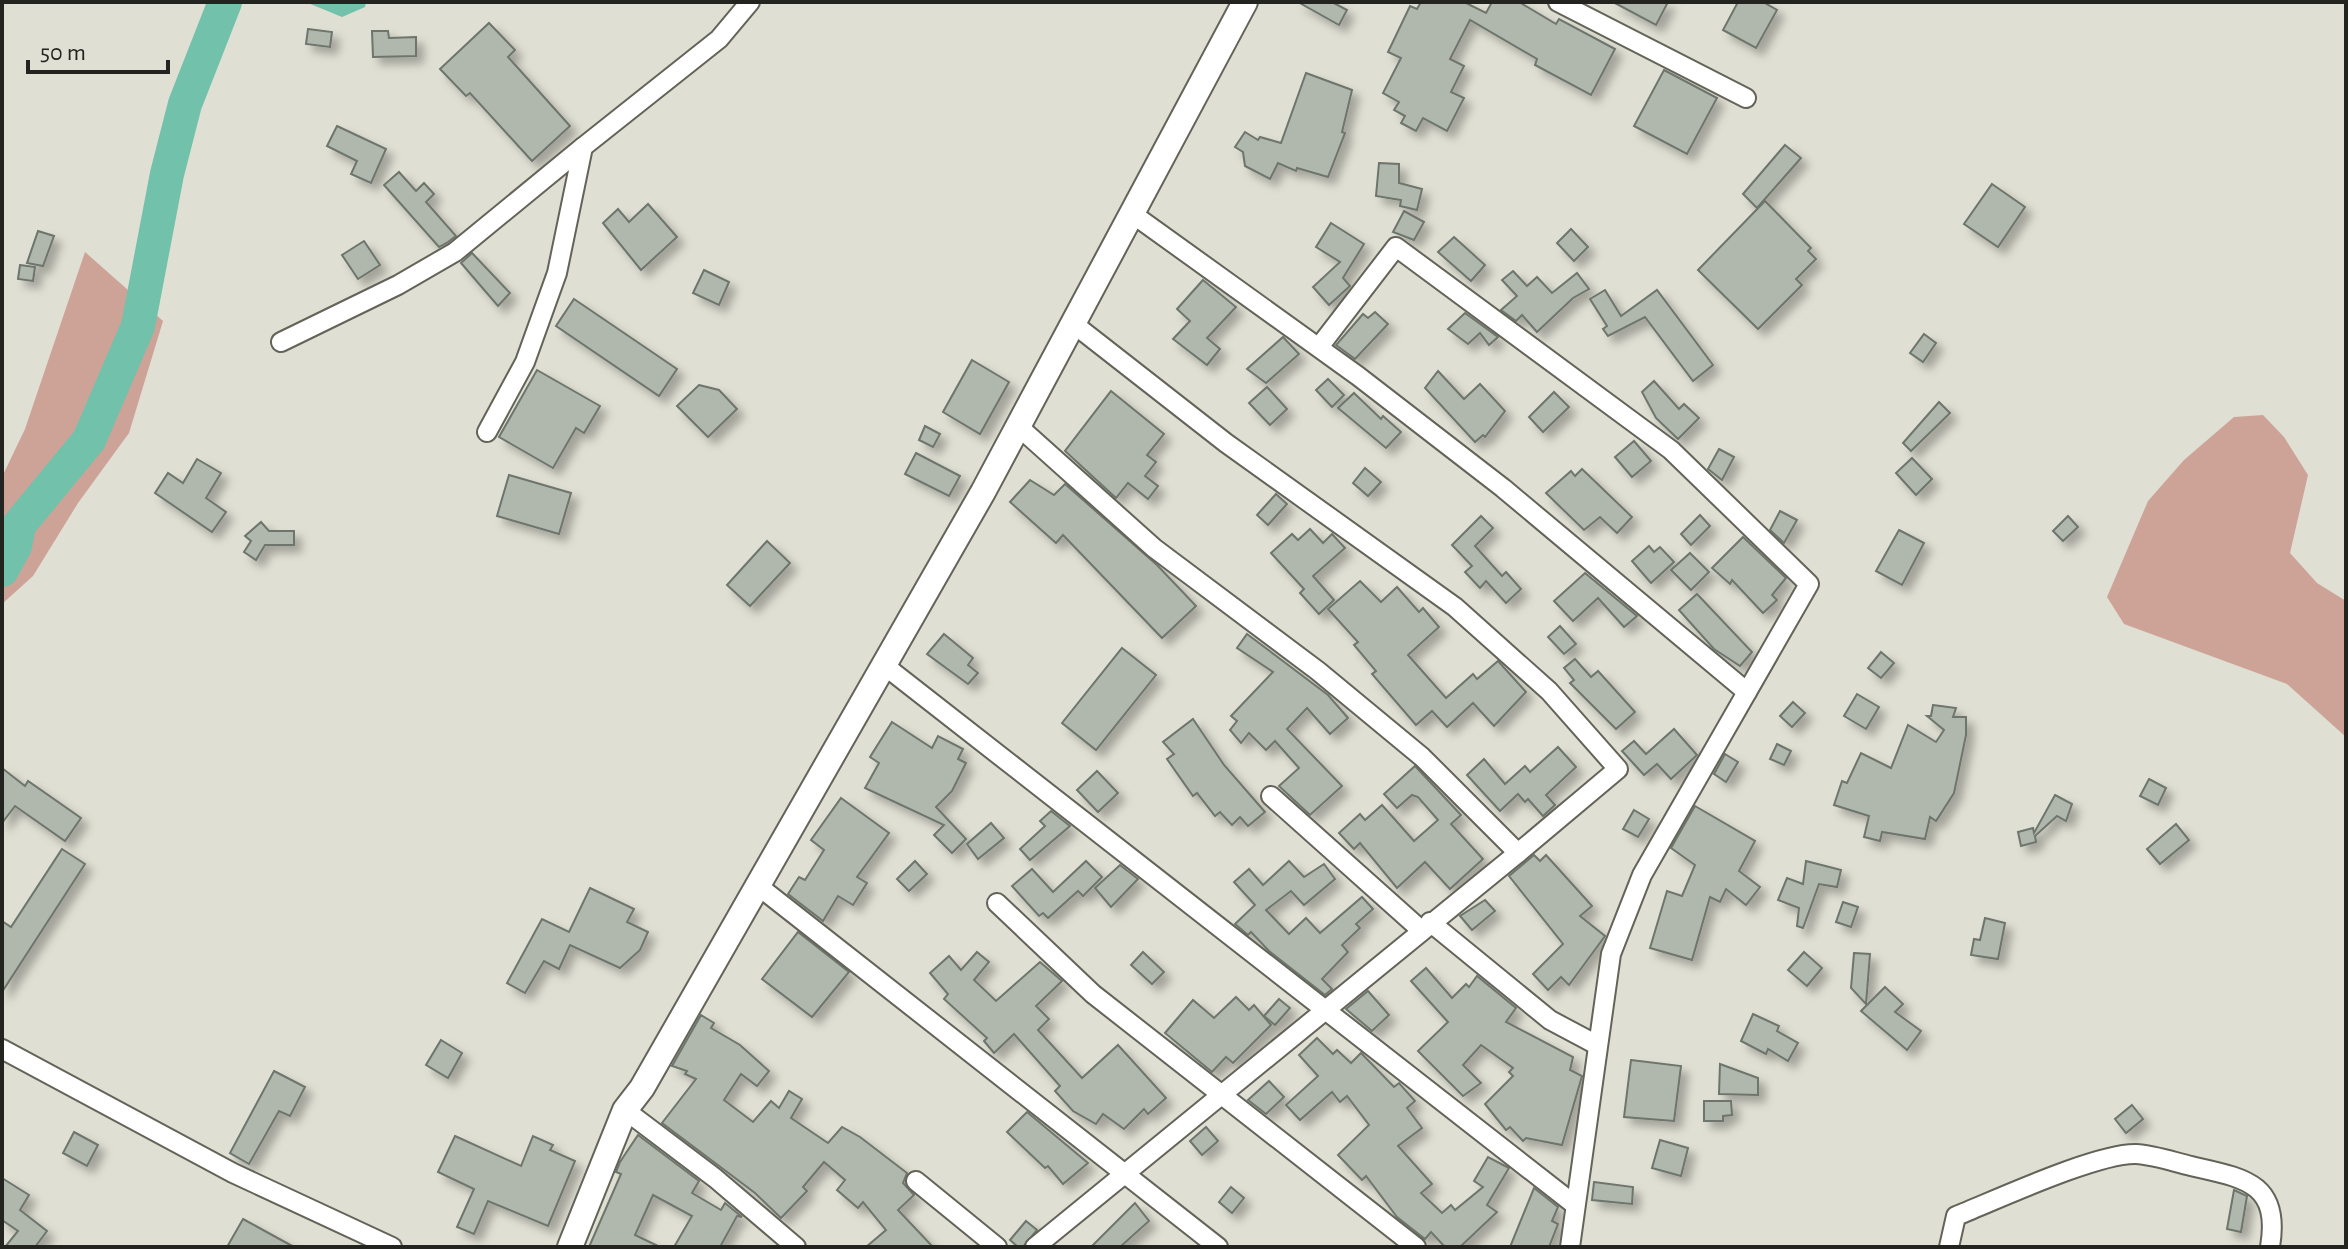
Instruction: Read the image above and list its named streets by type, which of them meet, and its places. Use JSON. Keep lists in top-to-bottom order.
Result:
{
  "scale_bar": "50 m"
}
